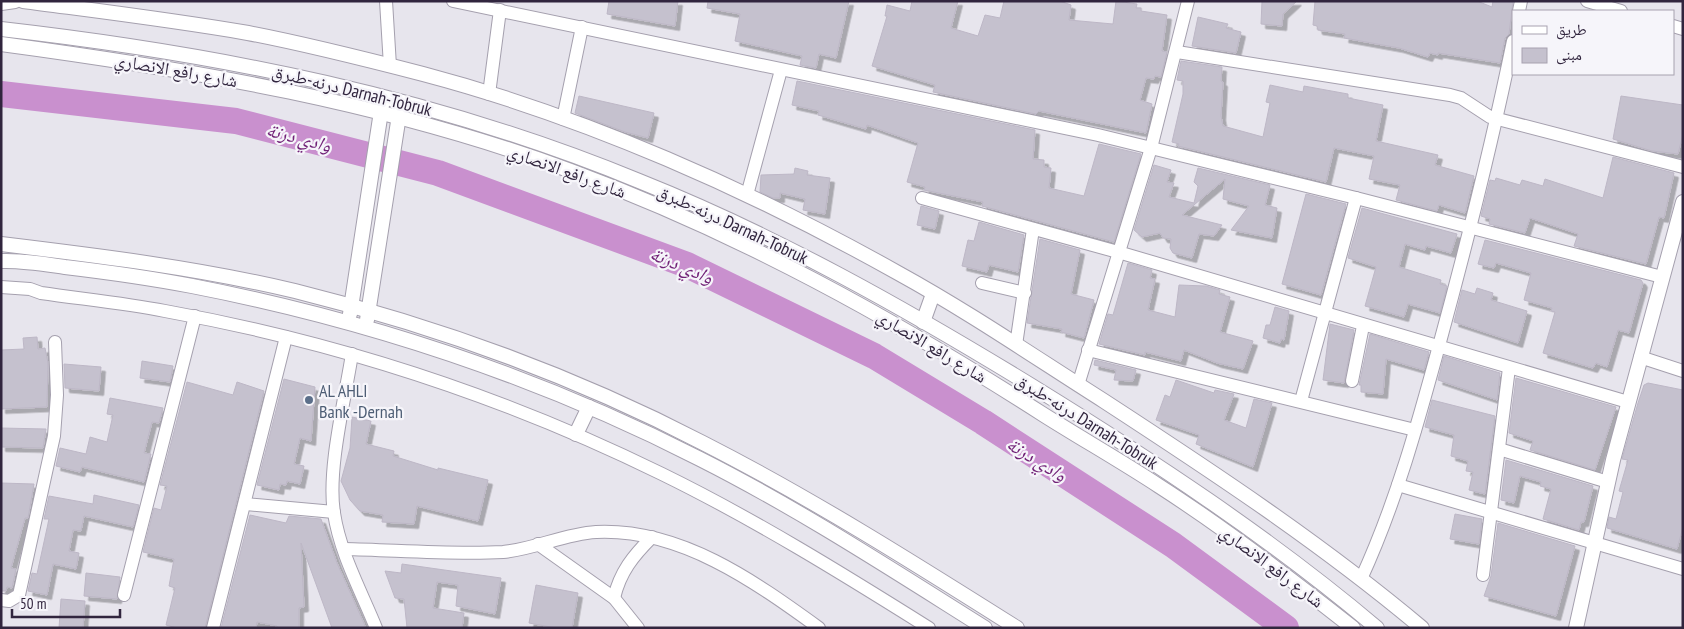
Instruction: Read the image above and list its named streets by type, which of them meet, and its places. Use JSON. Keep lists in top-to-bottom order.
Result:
{
  "streets": {
    "street": ["شارع رافع الانصاري", "درنه-طبرق Darnah-Tobruk"]
  },
  "water": ["وادي درنة"],
  "places": ["AL AHLI Bank -Dernah"],
  "legend": ["طريق", "مبنى"],
  "scale_bar": "50 m"
}
